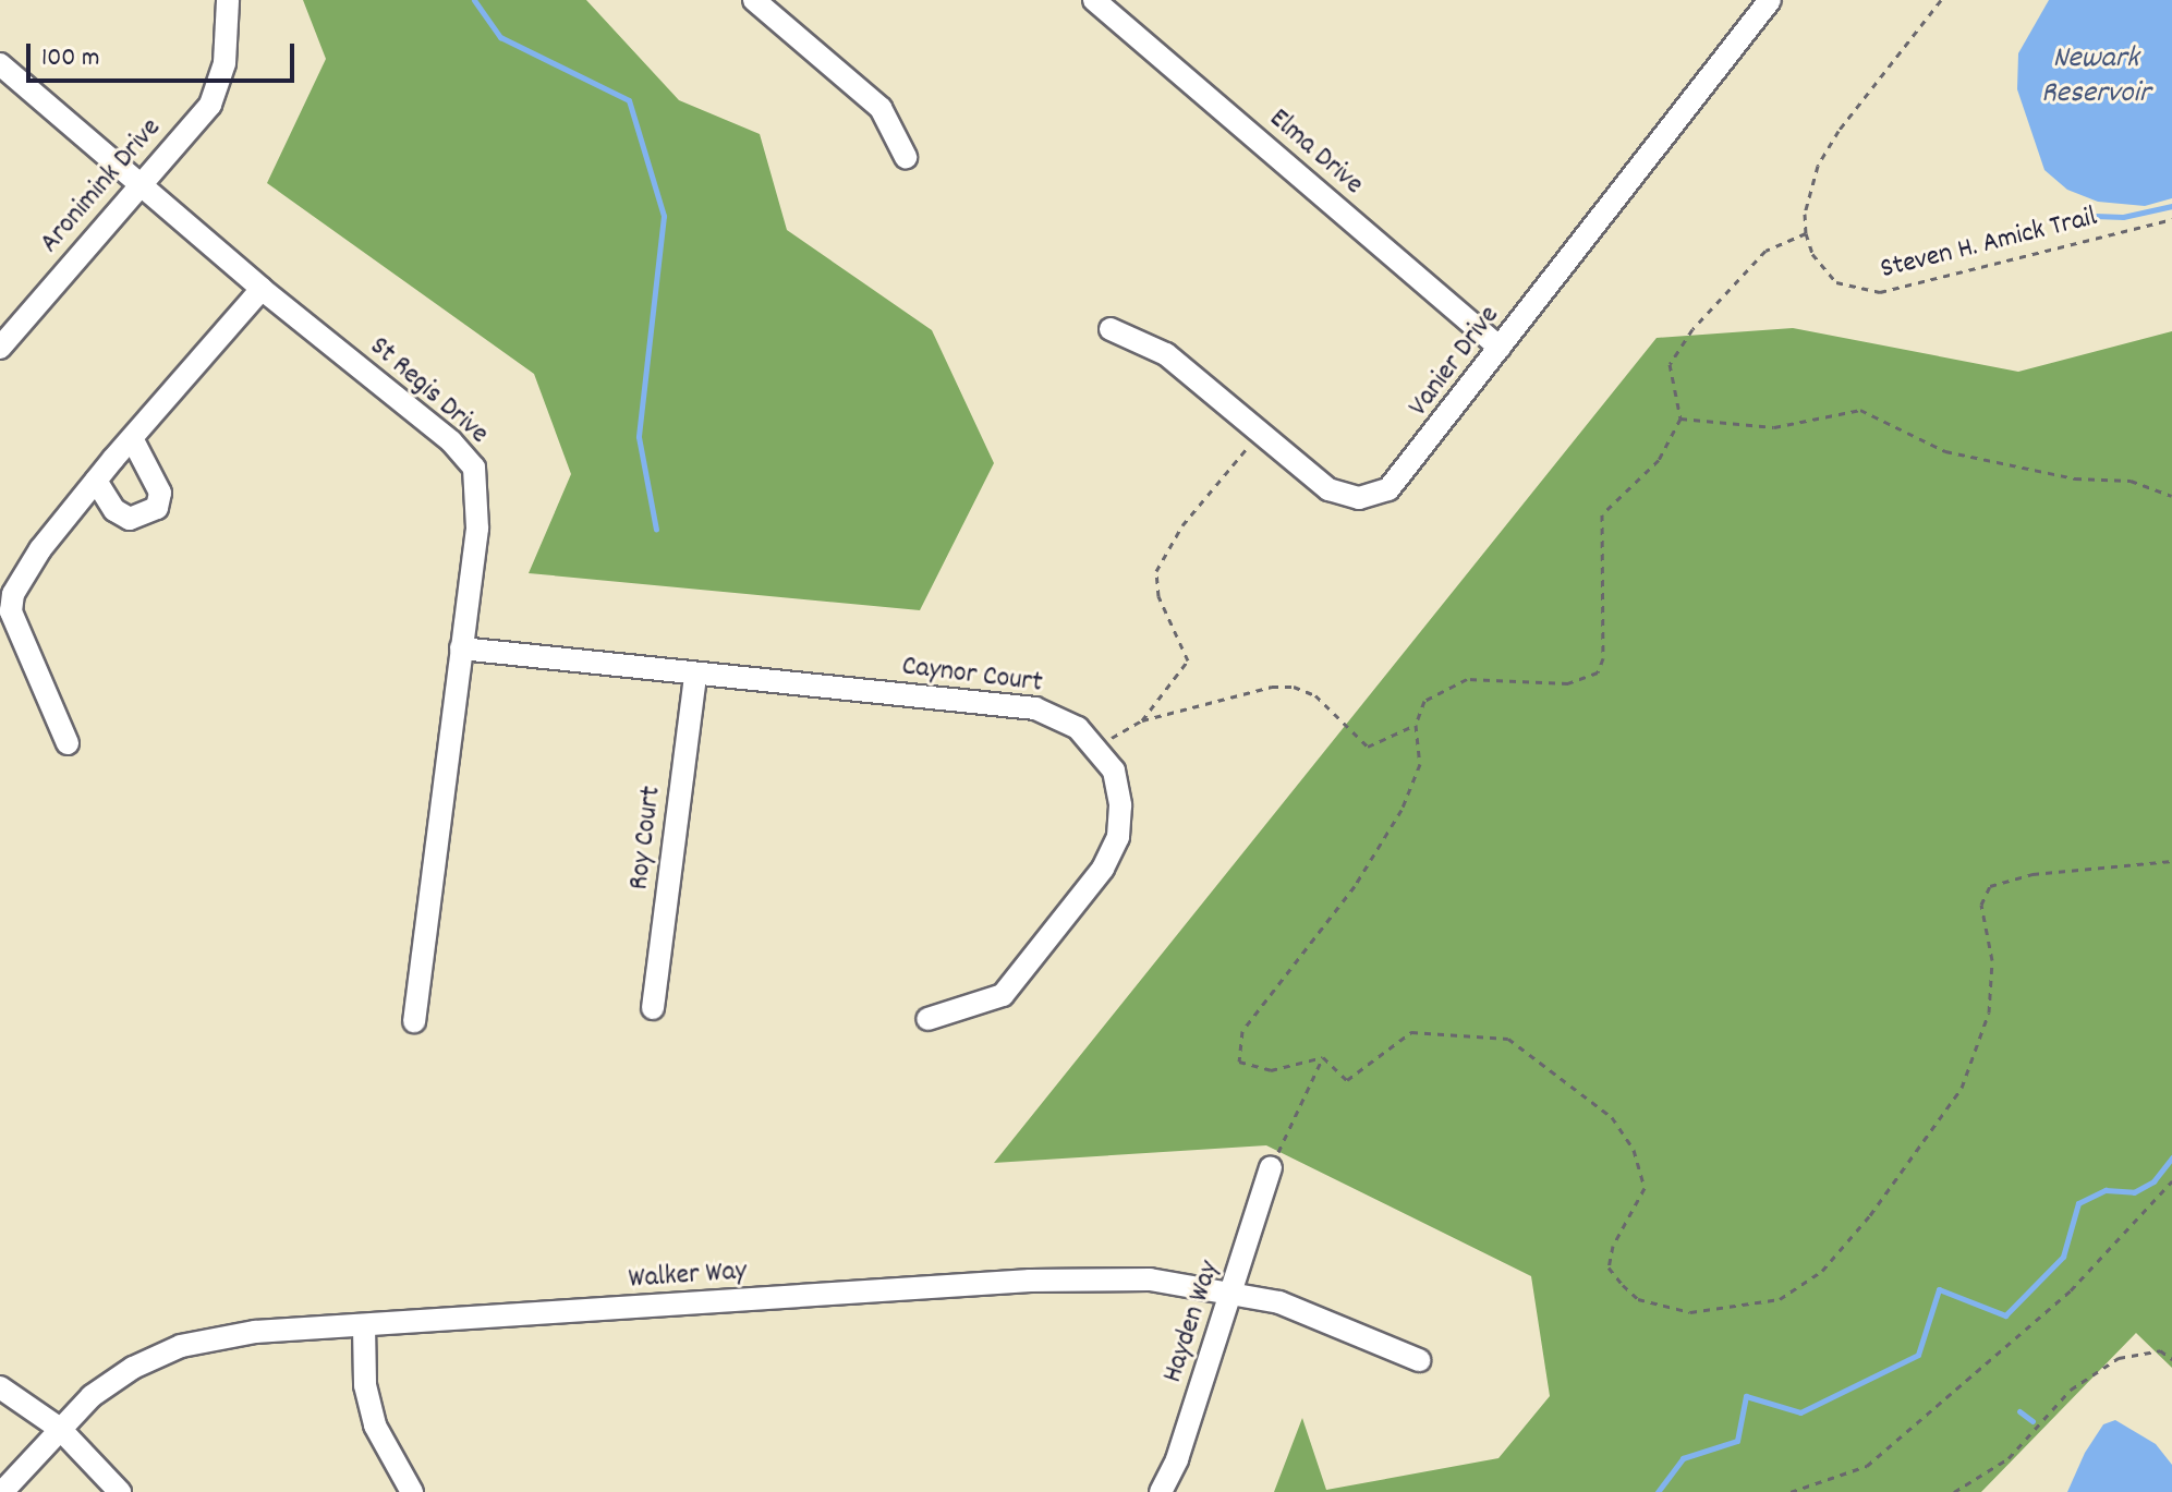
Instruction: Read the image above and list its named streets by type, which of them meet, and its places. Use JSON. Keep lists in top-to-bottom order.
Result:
{
  "streets": {
    "street": [
      "Elma Drive",
      "Aronimink Drive",
      "Vanier Drive",
      "St Regis Drive",
      "Caynor Court",
      "Roy Court",
      "Walker Way",
      "Hayden Way"
    ],
    "path": ["Steven H. Amick Trail"]
  },
  "crossings": [
    ["Elma Drive", "Vanier Drive"],
    ["Aronimink Drive", "St Regis Drive"],
    ["St Regis Drive", "Caynor Court"],
    ["Caynor Court", "Roy Court"],
    ["Walker Way", "Hayden Way"]
  ],
  "water": ["Newark Reservoir"],
  "scale_bar": "100 m"
}
